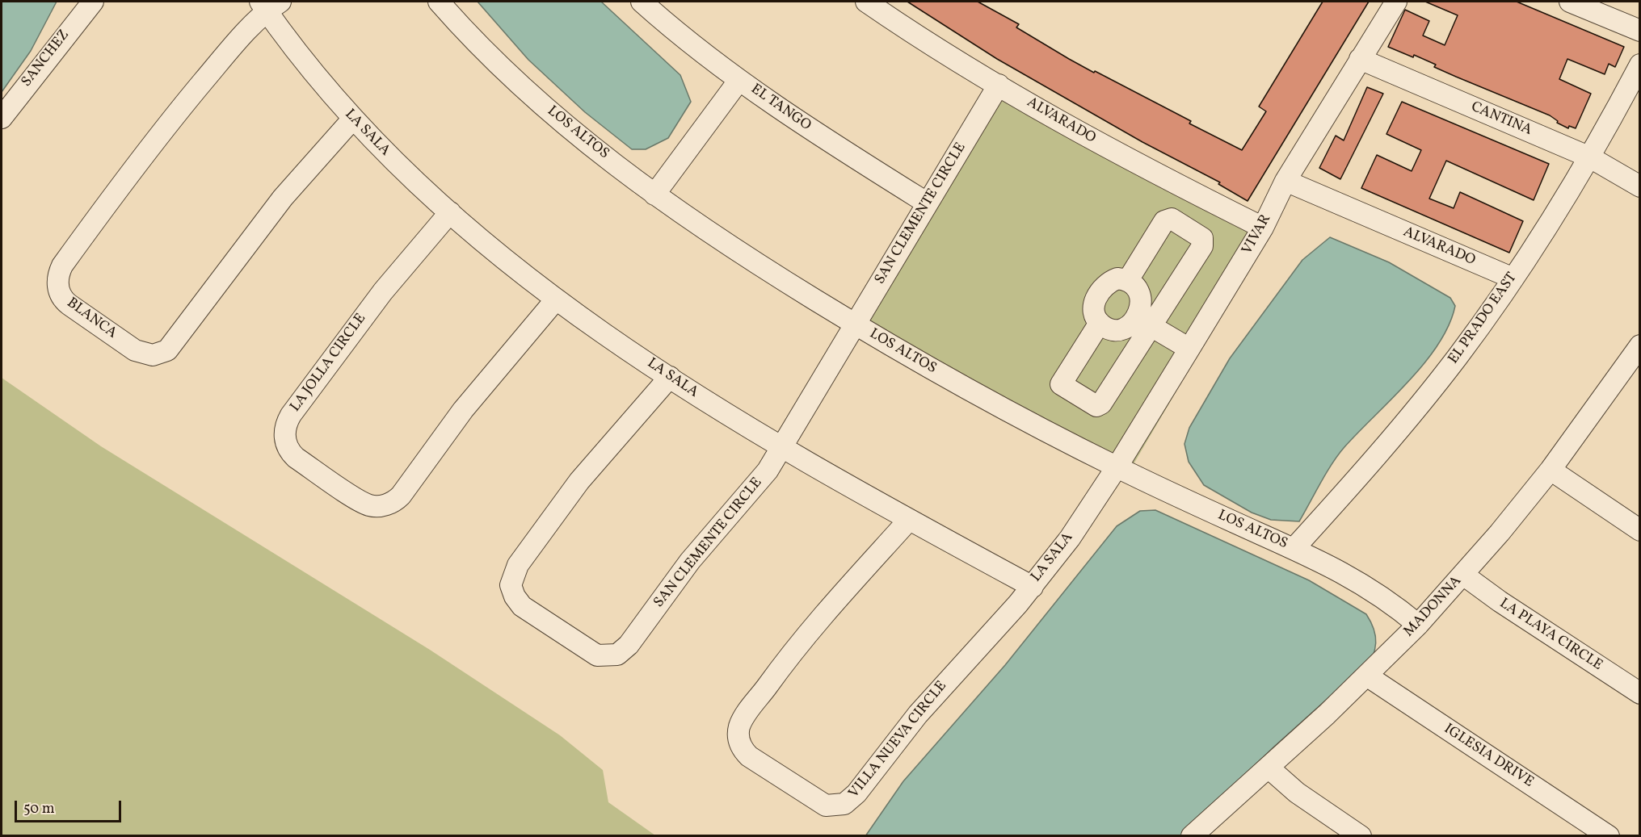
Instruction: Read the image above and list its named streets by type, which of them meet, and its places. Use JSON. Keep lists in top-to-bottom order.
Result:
{
  "streets": {
    "street": [
      "SANCHEZ",
      "EL TANGO",
      "CANTINA",
      "ALVARADO",
      "LA SALA",
      "LOS ALTOS",
      "SAN CLEMENTE CIRCLE",
      "VIVAR",
      "BLANCA",
      "EL PRADO EAST",
      "LA JOLLA CIRCLE",
      "MADONNA",
      "LA PLAYA CIRCLE",
      "VILLA NUEVA CIRCLE",
      "IGLESIA DRIVE"
    ]
  },
  "crossings": [
    ["EL TANGO", "SAN CLEMENTE CIRCLE"],
    ["CANTINA", "VIVAR"],
    ["CANTINA", "EL PRADO EAST"],
    ["ALVARADO", "SAN CLEMENTE CIRCLE"],
    ["ALVARADO", "VIVAR"],
    ["ALVARADO", "EL PRADO EAST"],
    ["LA SALA", "LOS ALTOS"],
    ["LA SALA", "SAN CLEMENTE CIRCLE"],
    ["LA SALA", "VIVAR"],
    ["LA SALA", "BLANCA"],
    ["LA SALA", "LA JOLLA CIRCLE"],
    ["LA SALA", "VILLA NUEVA CIRCLE"],
    ["LOS ALTOS", "SAN CLEMENTE CIRCLE"],
    ["LOS ALTOS", "VIVAR"],
    ["LOS ALTOS", "EL PRADO EAST"],
    ["LOS ALTOS", "MADONNA"],
    ["MADONNA", "LA PLAYA CIRCLE"],
    ["MADONNA", "IGLESIA DRIVE"]
  ],
  "scale_bar": "50 m"
}
